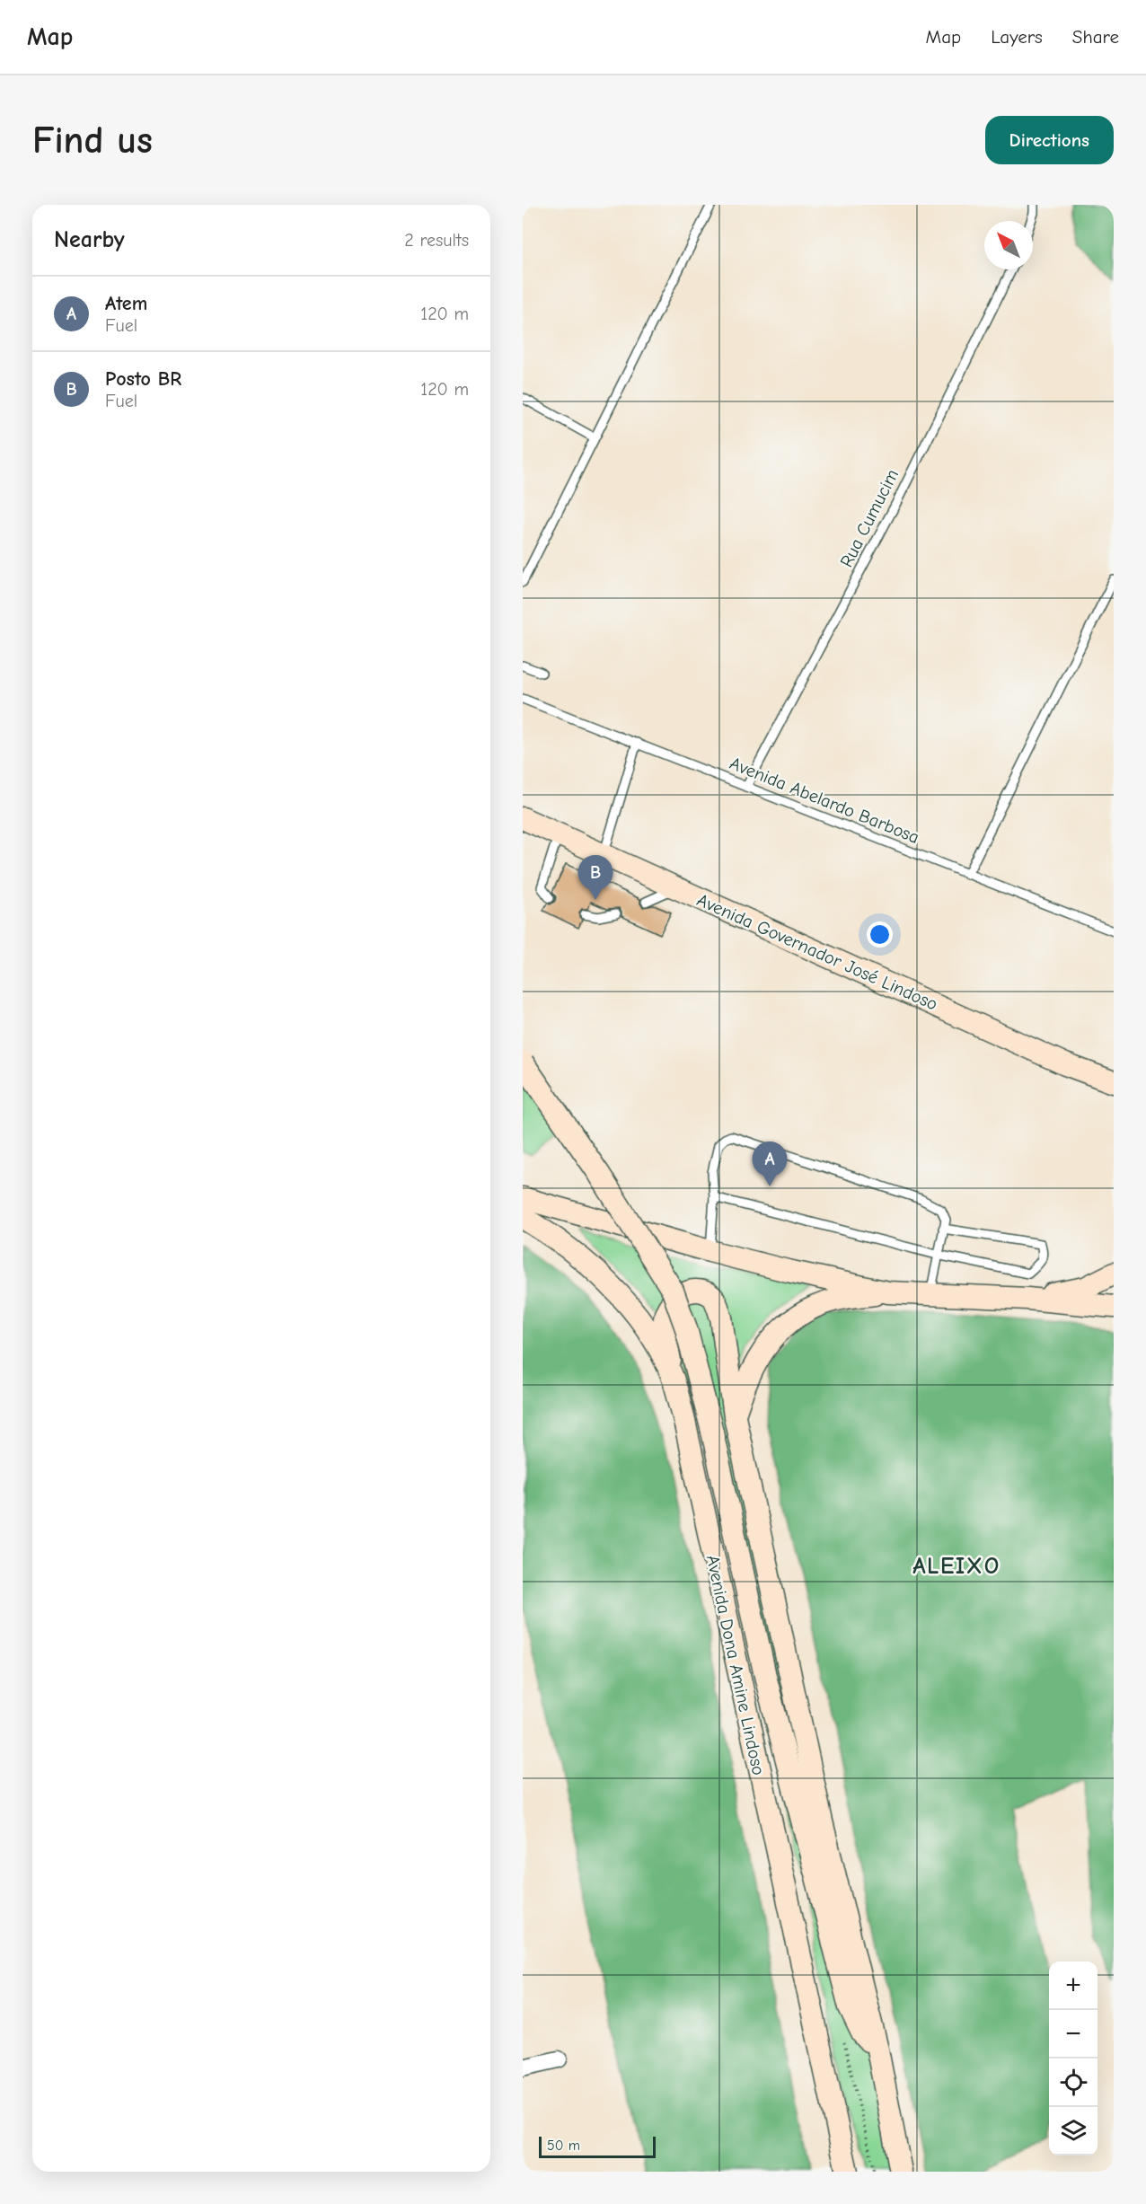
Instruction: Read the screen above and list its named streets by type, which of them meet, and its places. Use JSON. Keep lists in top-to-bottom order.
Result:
{
  "streets": {
    "main road": ["Avenida Governador José Lindoso", "Avenida Dona Amine Lindoso"],
    "lane": ["Rua Cumucim", "Avenida Abelardo Barbosa"]
  },
  "crossings": [
    ["Rua Cumucim", "Avenida Abelardo Barbosa"]
  ],
  "districts": ["ALEIXO"],
  "scale_bar": "50 m",
  "north": "top left",
  "page": {
    "header": "Map",
    "nav": ["Map", "Layers", "Share"],
    "buttons": "Directions",
    "title": "Find us",
    "heading": ["Nearby", "2 results"],
    "list": [
      {
        "mark": "A",
        "name": "Atem",
        "note": "Fuel",
        "value": "120 m"
      },
      {
        "mark": "B",
        "name": "Posto BR",
        "note": "Fuel",
        "value": "120 m"
      }
    ],
    "pins": ["B", "A"],
    "map_buttons": ["+", "−"],
    "scale": "50 m"
  }
}
